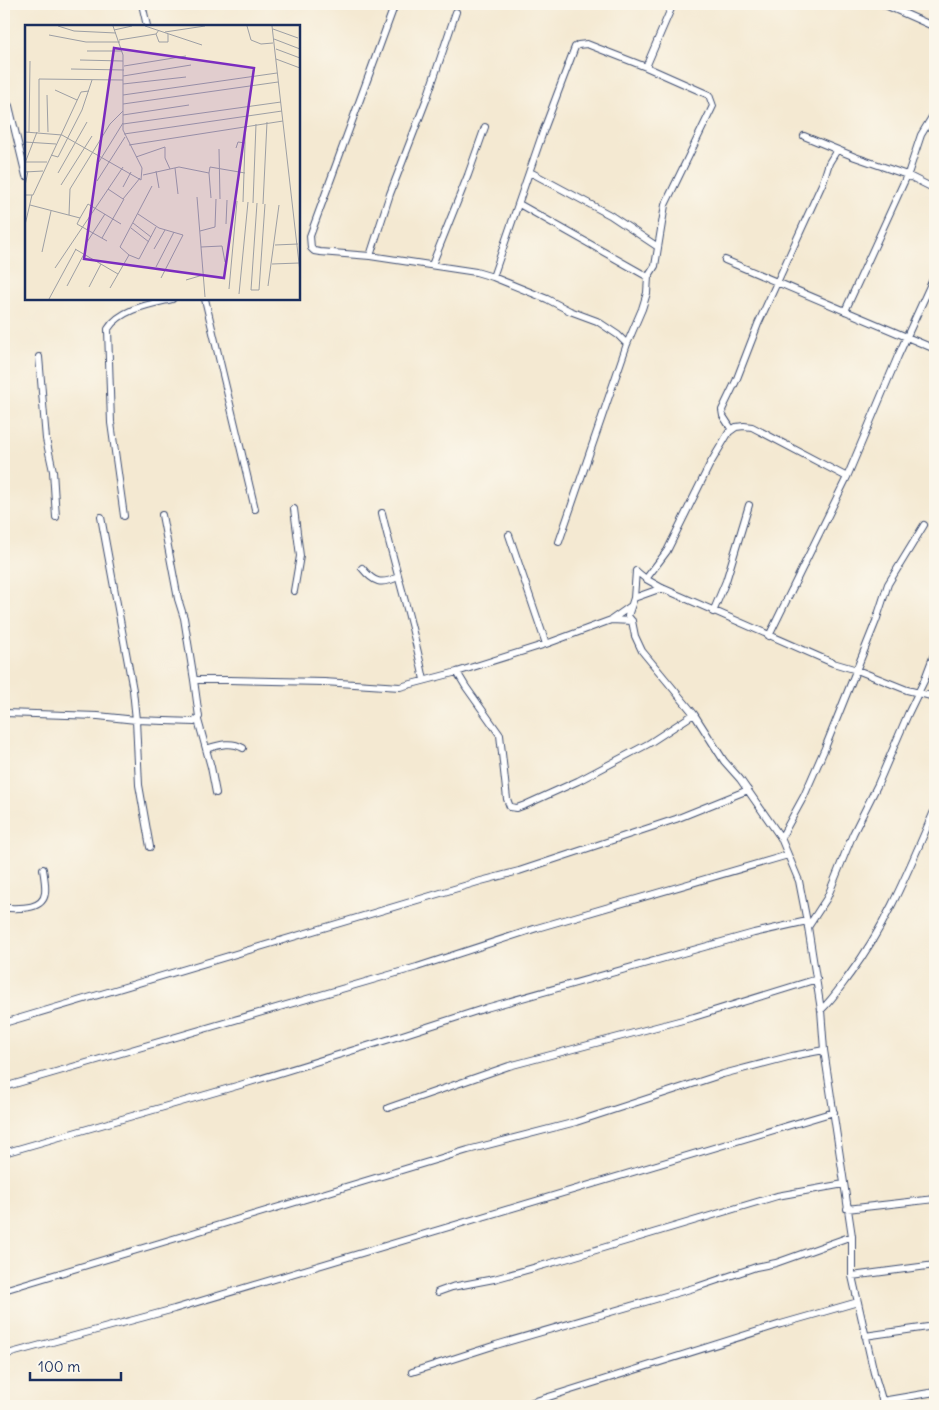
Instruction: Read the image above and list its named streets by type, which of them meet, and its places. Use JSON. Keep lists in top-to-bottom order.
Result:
{
  "scale_bar": "100 m"
}
